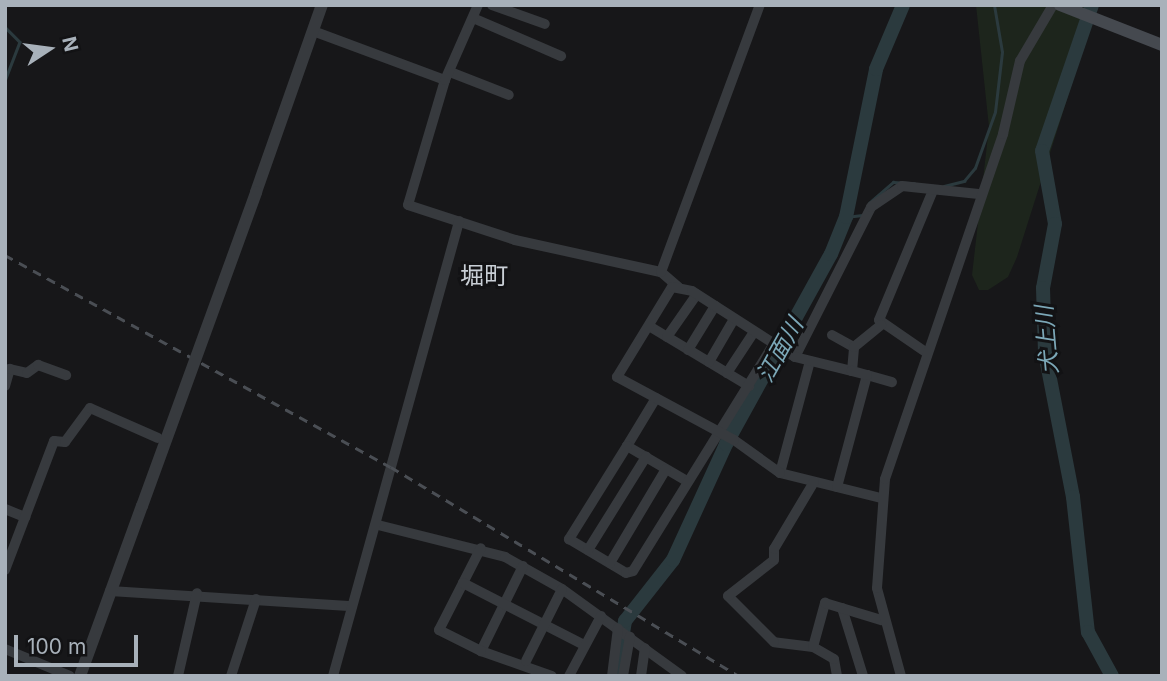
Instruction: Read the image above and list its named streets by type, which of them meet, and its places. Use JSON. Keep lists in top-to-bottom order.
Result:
{
  "districts": ["堀町"],
  "water": ["犬上川", "江面川"],
  "scale_bar": "100 m",
  "north": "right"
}
